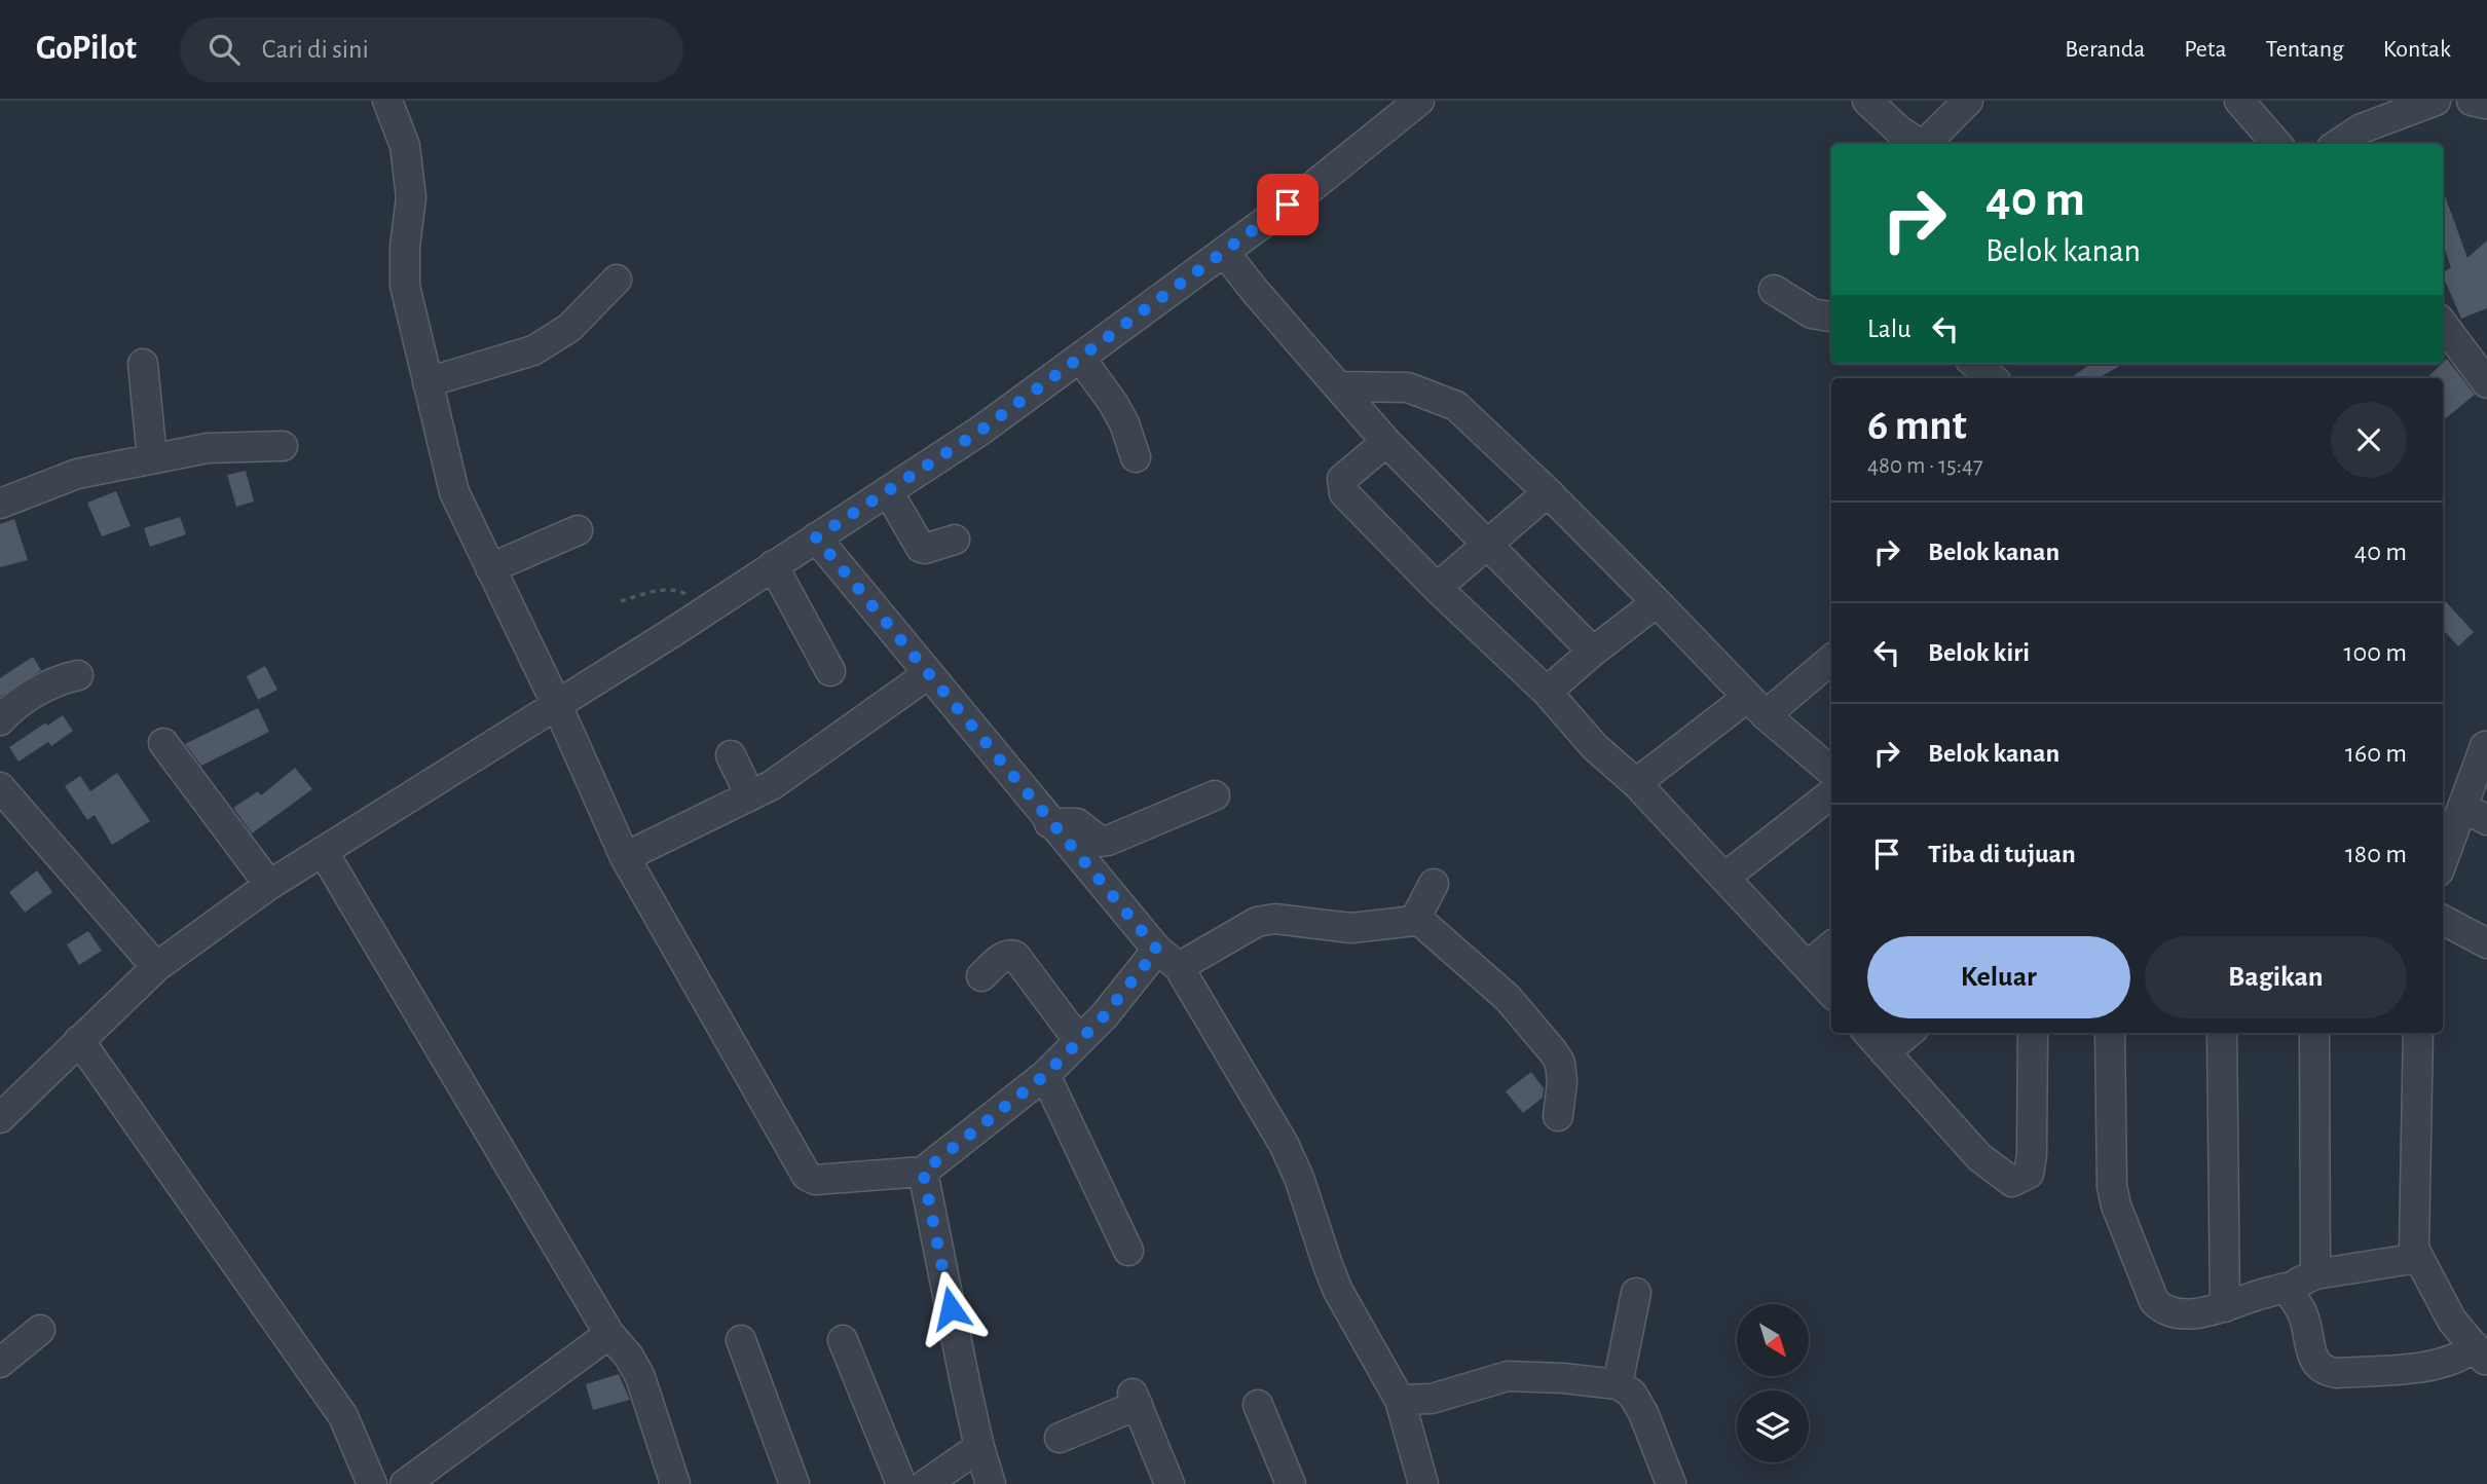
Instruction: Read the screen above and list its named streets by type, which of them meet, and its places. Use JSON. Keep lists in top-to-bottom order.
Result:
{
  "north": "bottom right",
  "page": {
    "header": "GoPilot",
    "search": "Cari di sini",
    "nav": [
      "Beranda",
      "Peta",
      "Tentang",
      "Kontak"
    ],
    "turn": ["40 m", "Belok kanan"],
    "then": "Lalu",
    "heading": ["6 mnt", "480 m · 15:47"],
    "list": [
      {
        "name": "Belok kanan",
        "value": "40 m"
      },
      {
        "name": "Belok kiri",
        "value": "100 m"
      },
      {
        "name": "Belok kanan",
        "value": "160 m"
      },
      {
        "name": "Tiba di tujuan",
        "value": "180 m"
      }
    ],
    "buttons": ["Keluar", "Bagikan"]
  }
}
